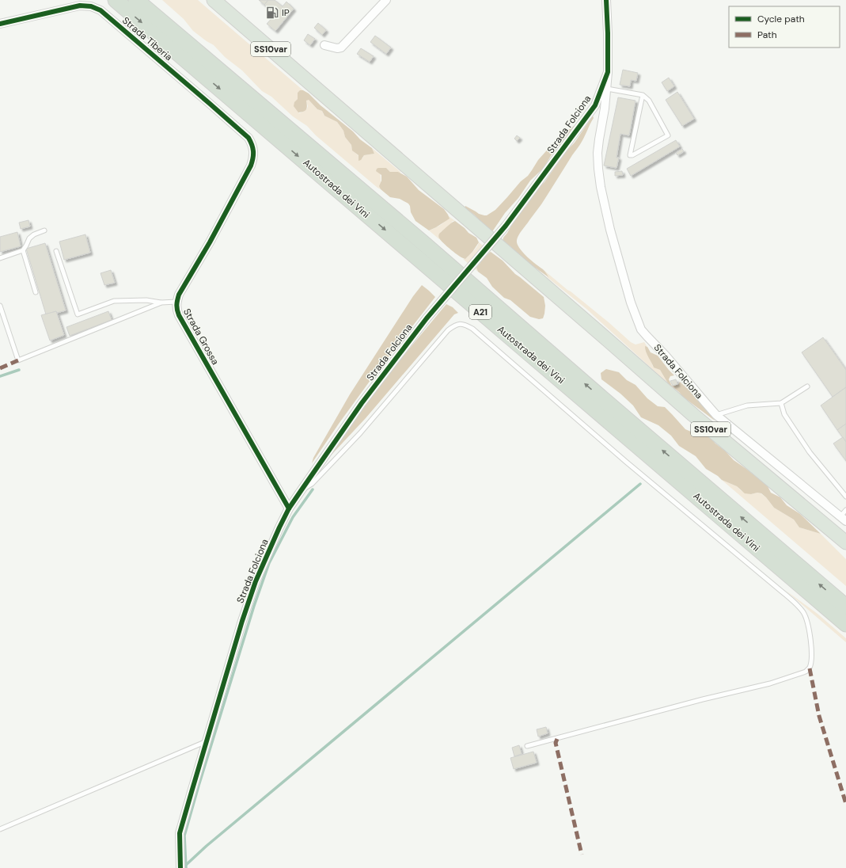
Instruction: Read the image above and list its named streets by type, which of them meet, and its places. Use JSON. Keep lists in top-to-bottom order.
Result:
{
  "streets": {
    "highway": ["SS10var", "Autostrada dei Vini", "A21"],
    "street": ["Strada Tiberia", "Strada Folciona", "Strada Grossa"]
  },
  "crossings": [
    ["Strada Tiberia", "Strada Grossa"],
    ["Strada Folciona", "Strada Grossa"]
  ],
  "places": {
    "fuel station": ["IP"]
  },
  "legend": ["Cycle path", "Path"]
}
